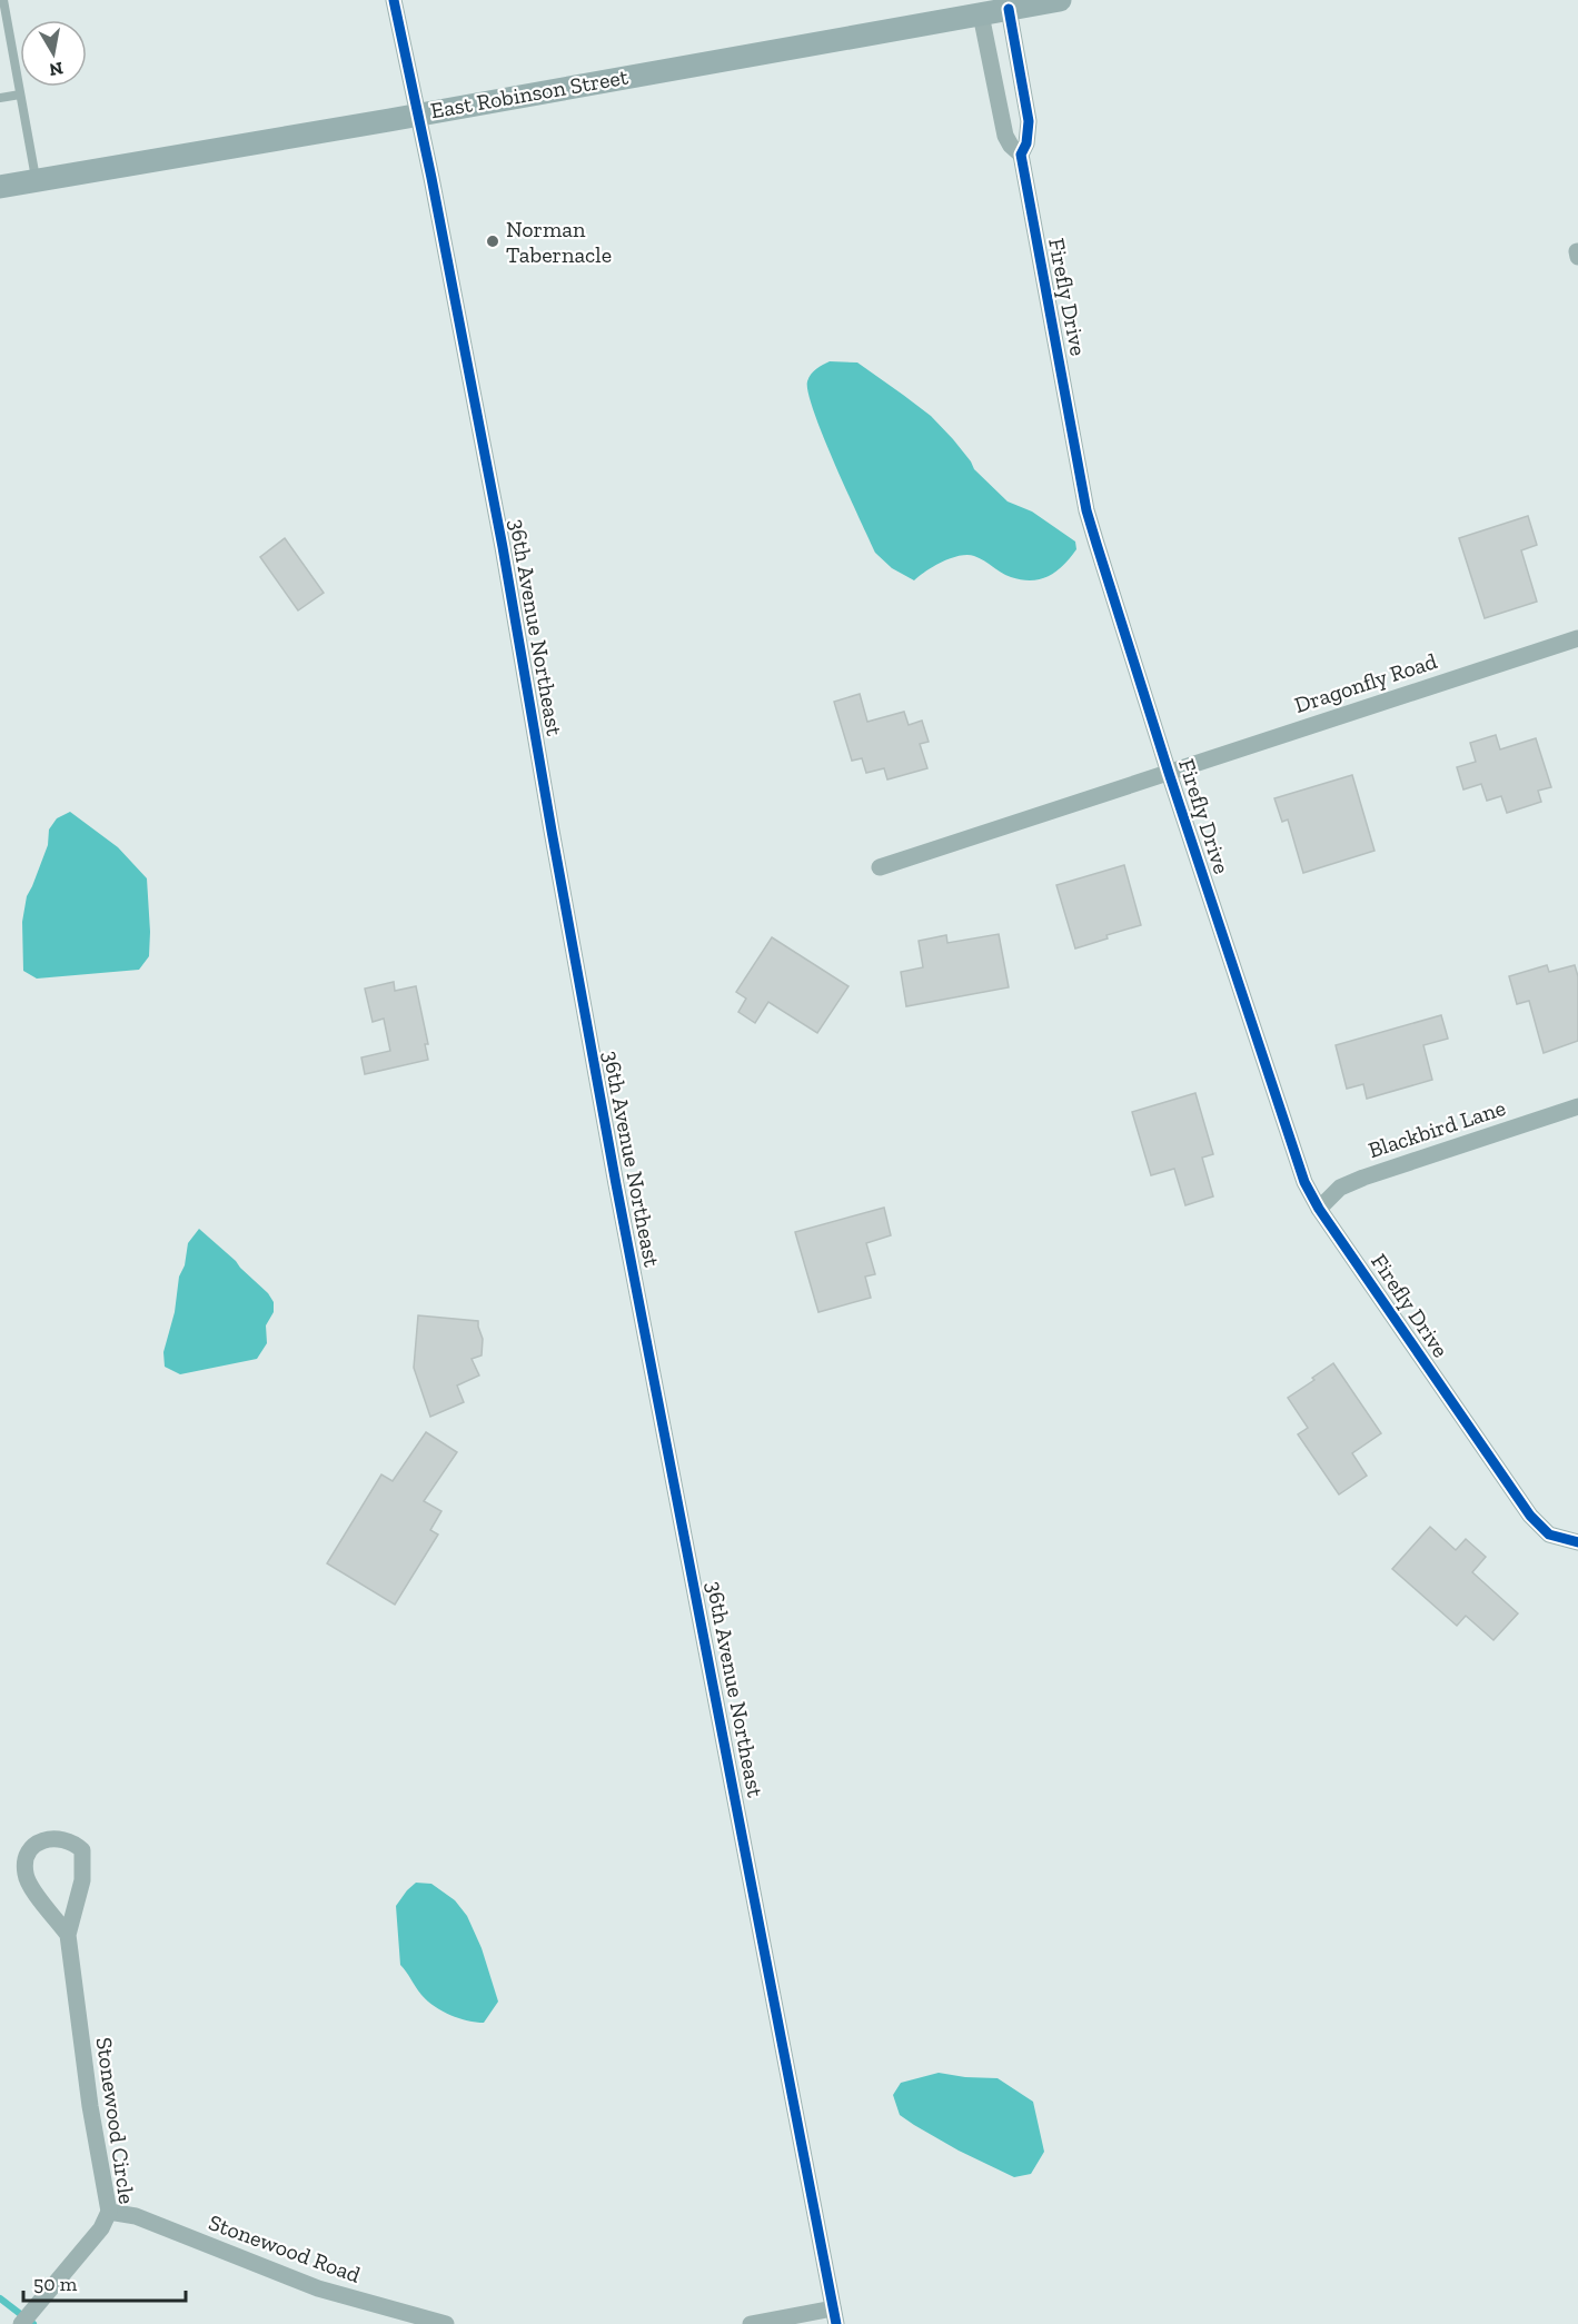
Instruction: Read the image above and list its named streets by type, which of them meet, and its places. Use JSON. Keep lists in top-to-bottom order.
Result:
{
  "streets": {
    "street": [
      "East Robinson Street",
      "Firefly Drive",
      "36th Avenue Northeast",
      "Dragonfly Road",
      "Blackbird Lane",
      "Stonewood Circle",
      "Stonewood Road"
    ]
  },
  "crossings": [
    ["East Robinson Street", "Firefly Drive"],
    ["East Robinson Street", "36th Avenue Northeast"],
    ["Firefly Drive", "Dragonfly Road"],
    ["Firefly Drive", "Blackbird Lane"],
    ["Stonewood Circle", "Stonewood Road"]
  ],
  "places": ["Norman Tabernacle"],
  "scale_bar": "50 m",
  "north": "bottom"
}
